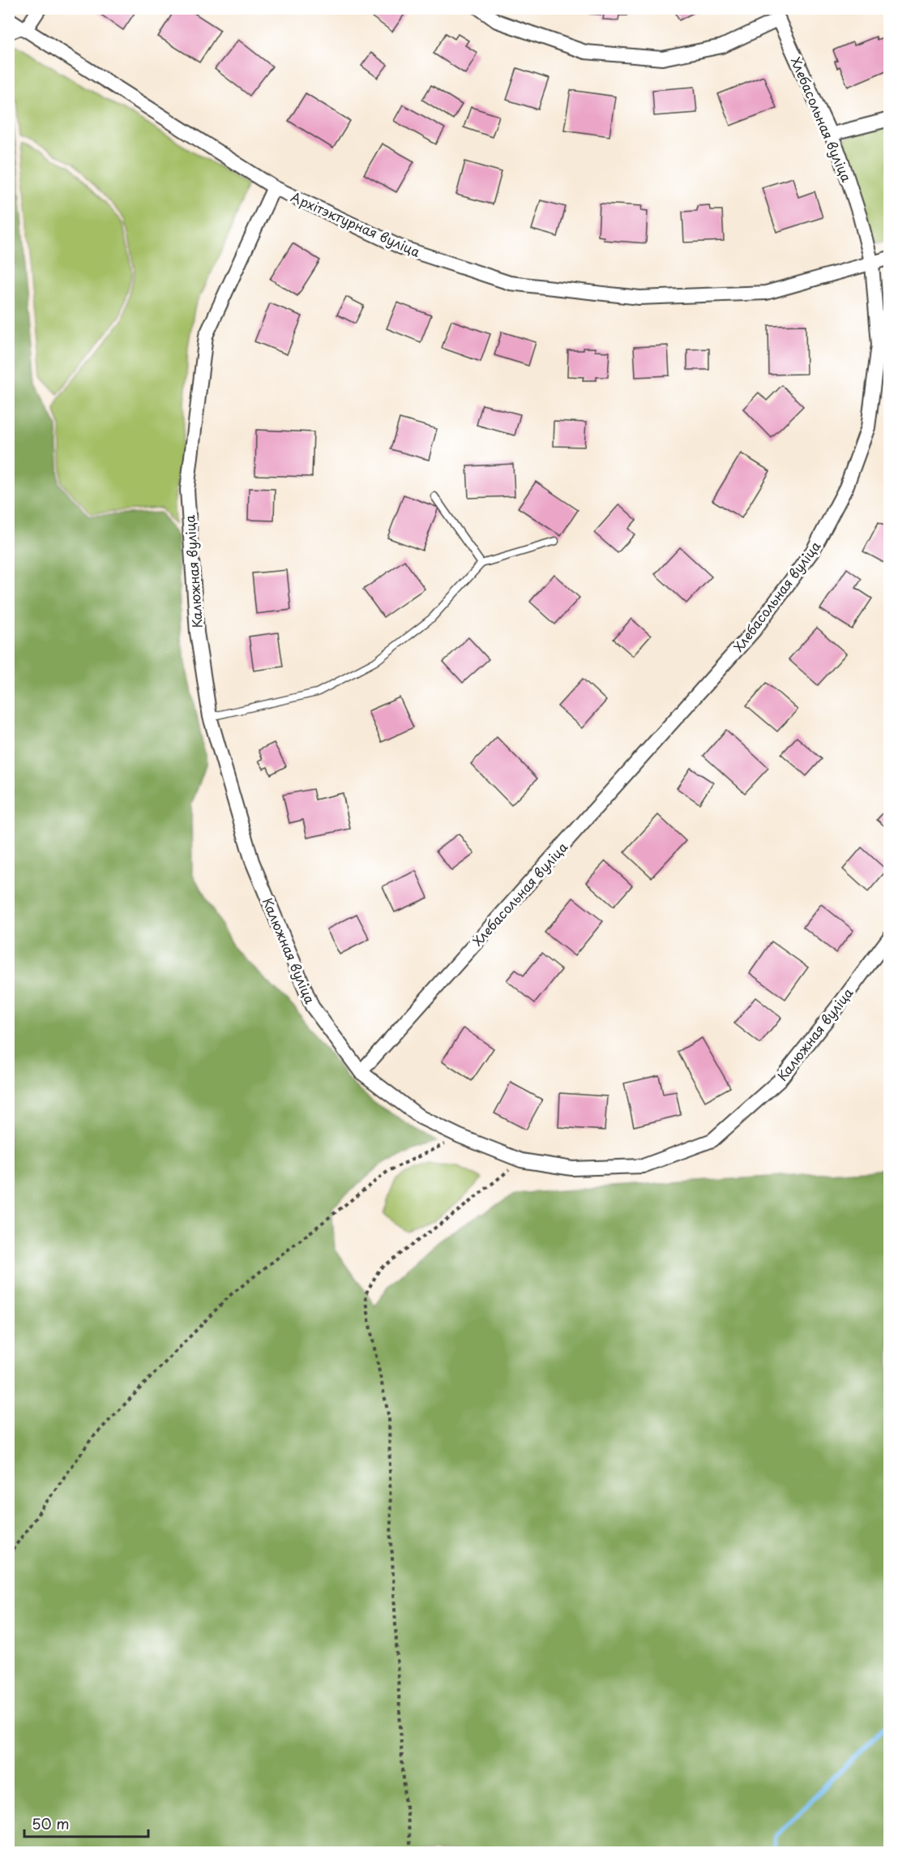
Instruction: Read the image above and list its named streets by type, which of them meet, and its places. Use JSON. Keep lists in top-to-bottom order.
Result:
{
  "streets": {
    "street": ["Хлебасольная вуліца", "Архітэктурная вуліца", "Калюжная вуліца"]
  },
  "crossings": [
    ["Хлебасольная вуліца", "Архітэктурная вуліца"],
    ["Хлебасольная вуліца", "Калюжная вуліца"],
    ["Архітэктурная вуліца", "Калюжная вуліца"]
  ],
  "scale_bar": "50 m"
}
